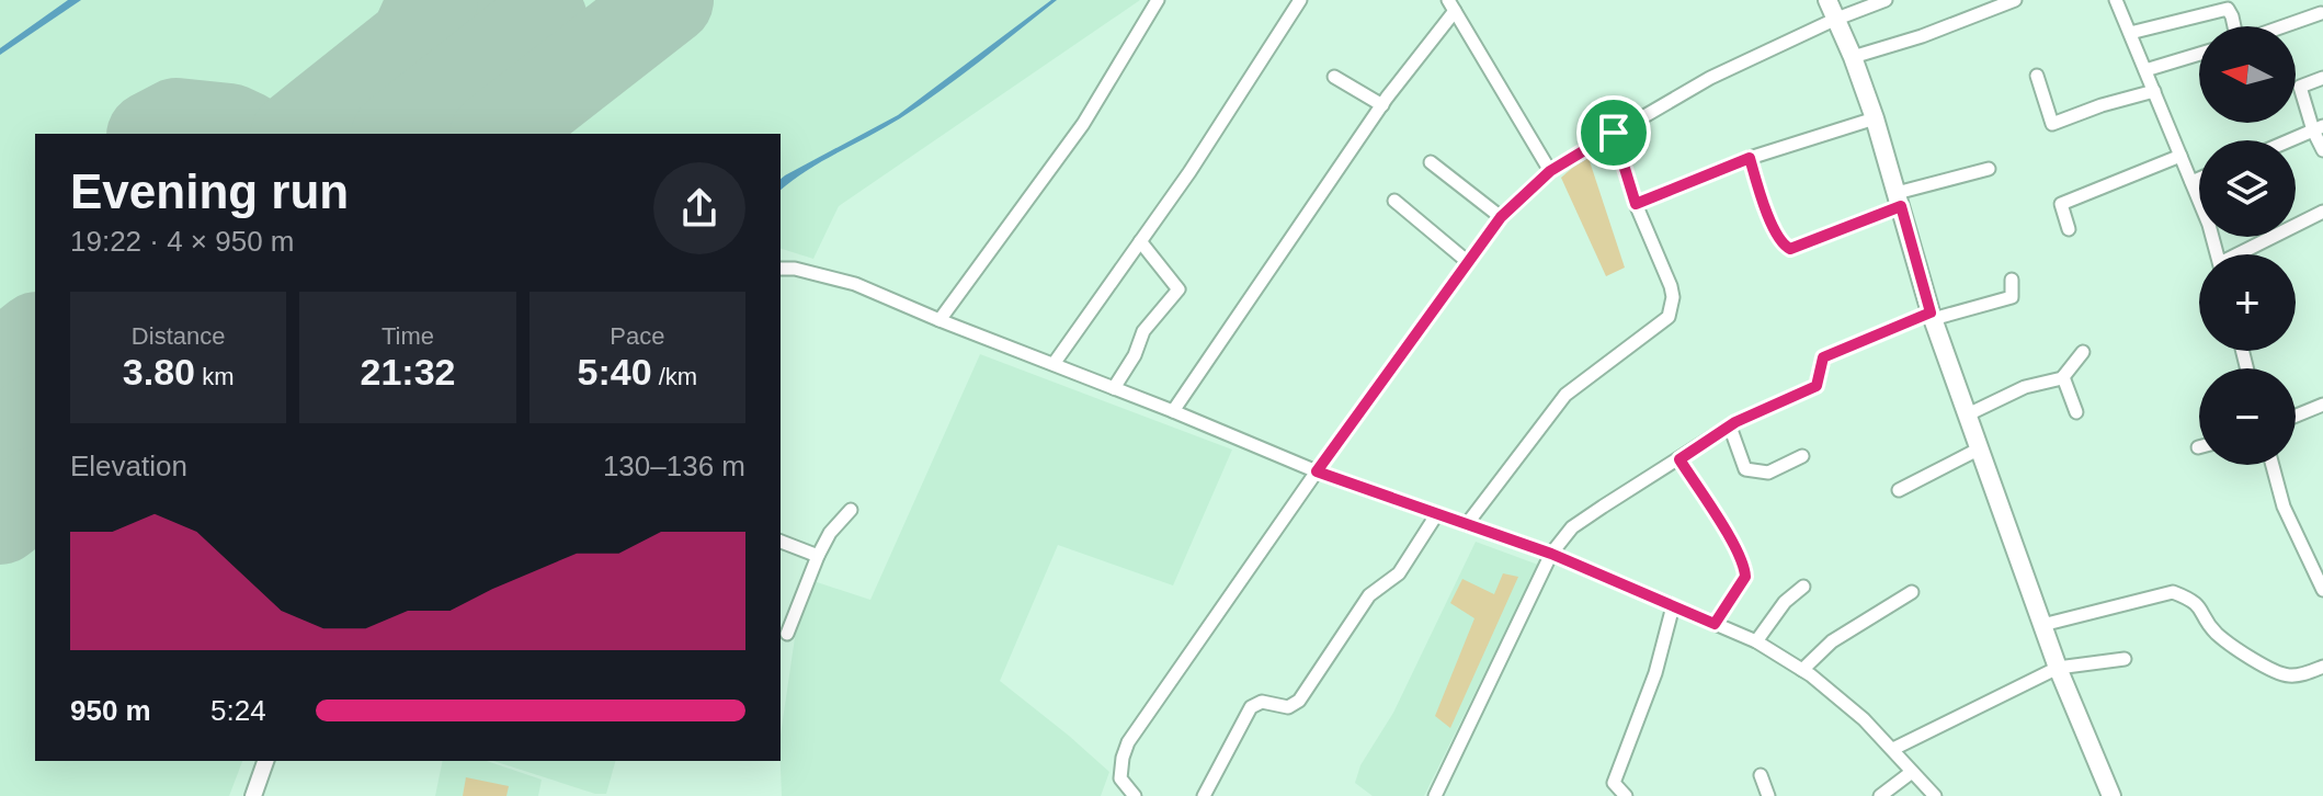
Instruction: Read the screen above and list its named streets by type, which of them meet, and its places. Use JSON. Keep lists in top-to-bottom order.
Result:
{
  "north": "left",
  "page": {
    "map_buttons": ["+", "−"],
    "heading": ["Evening run", "19:22 · 4 × 950 m"],
    "stats": [
      ["Distance", "3.80 km"],
      ["Time", "21:32"],
      ["Pace", "5:40 /km"]
    ],
    "chart": ["Elevation", "130–136 m"],
    "list": [
      {
        "name": "950 m",
        "note": "5:24"
      }
    ]
  }
}
